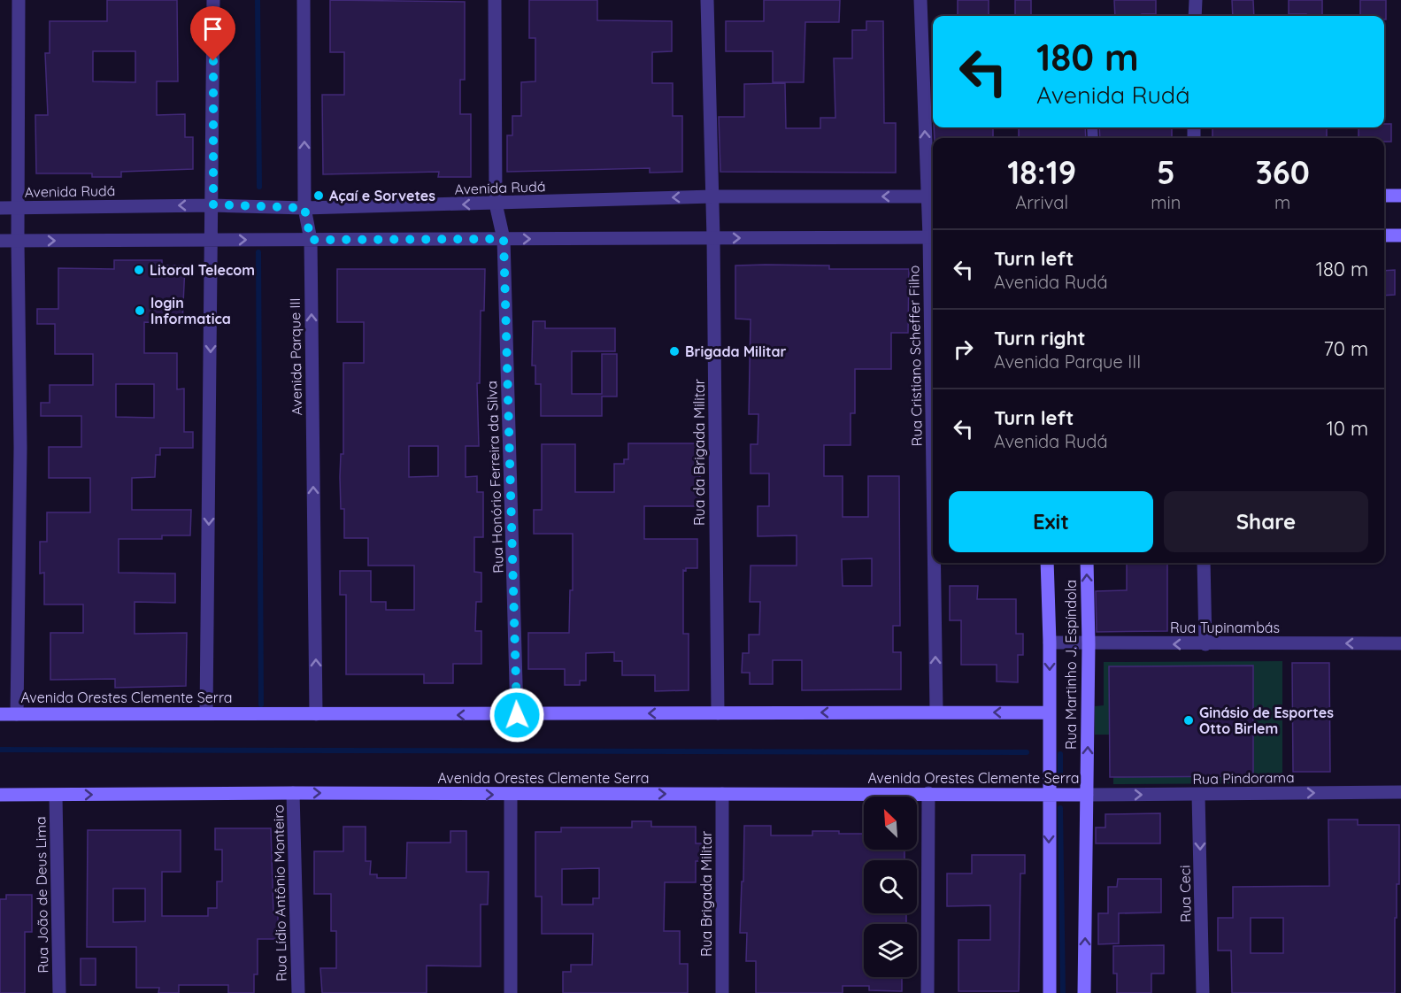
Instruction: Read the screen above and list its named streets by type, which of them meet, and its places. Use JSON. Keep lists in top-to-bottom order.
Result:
{
  "streets": {
    "main road": ["Rua Martinho J. Espíndola", "Avenida Orestes Clemente Serra"],
    "street": [
      "Avenida Rudá",
      "Rua Cristiano Scheffer Filho",
      "Avenida Parque III",
      "Rua da Brigada Militar",
      "Rua Honório Ferreira da Silva",
      "Rua Tupinambás",
      "Rua Pindorama",
      "Rua Lídio Antônio Monteiro",
      "Rua Brigada Militar",
      "Rua Ceci",
      "Rua João de Deus Lima"
    ]
  },
  "crossings": [
    ["Avenida Rudá", "Rua Cristiano Scheffer Filho"],
    ["Avenida Rudá", "Avenida Parque III"],
    ["Avenida Rudá", "Rua da Brigada Militar"],
    ["Avenida Rudá", "Rua Honório Ferreira da Silva"],
    ["Rua Cristiano Scheffer Filho", "Avenida Orestes Clemente Serra"],
    ["Avenida Parque III", "Avenida Orestes Clemente Serra"],
    ["Rua da Brigada Militar", "Avenida Orestes Clemente Serra"],
    ["Rua Honório Ferreira da Silva", "Avenida Orestes Clemente Serra"],
    ["Rua Tupinambás", "Rua Martinho J. Espíndola"],
    ["Rua Martinho J. Espíndola", "Avenida Orestes Clemente Serra"],
    ["Rua Martinho J. Espíndola", "Rua Pindorama"],
    ["Avenida Orestes Clemente Serra", "Rua Pindorama"],
    ["Avenida Orestes Clemente Serra", "Rua Lídio Antônio Monteiro"],
    ["Avenida Orestes Clemente Serra", "Rua Brigada Militar"],
    ["Avenida Orestes Clemente Serra", "Rua João de Deus Lima"],
    ["Rua Pindorama", "Rua Ceci"]
  ],
  "one_way": [
    "Rua Cristiano Scheffer Filho",
    "Rua Tupinambás",
    "Rua Pindorama",
    "Rua Ceci"
  ],
  "places": [
    "Açaí e Sorvetes",
    "Litoral Telecom",
    "login Informatica",
    "Brigada Militar",
    "Ginásio de Esportes Otto Birlem"
  ],
  "north": "top left",
  "page": {
    "turn": ["180 m", "Avenida Rudá"],
    "eta": [
      "18:19",
      "Arrival",
      "5",
      "min",
      "360",
      "m"
    ],
    "list": [
      {
        "name": "Turn left",
        "note": "Avenida Rudá",
        "value": "180 m"
      },
      {
        "name": "Turn right",
        "note": "Avenida Parque III",
        "value": "70 m"
      },
      {
        "name": "Turn left",
        "note": "Avenida Rudá",
        "value": "10 m"
      }
    ],
    "buttons": ["Exit", "Share"]
  }
}
